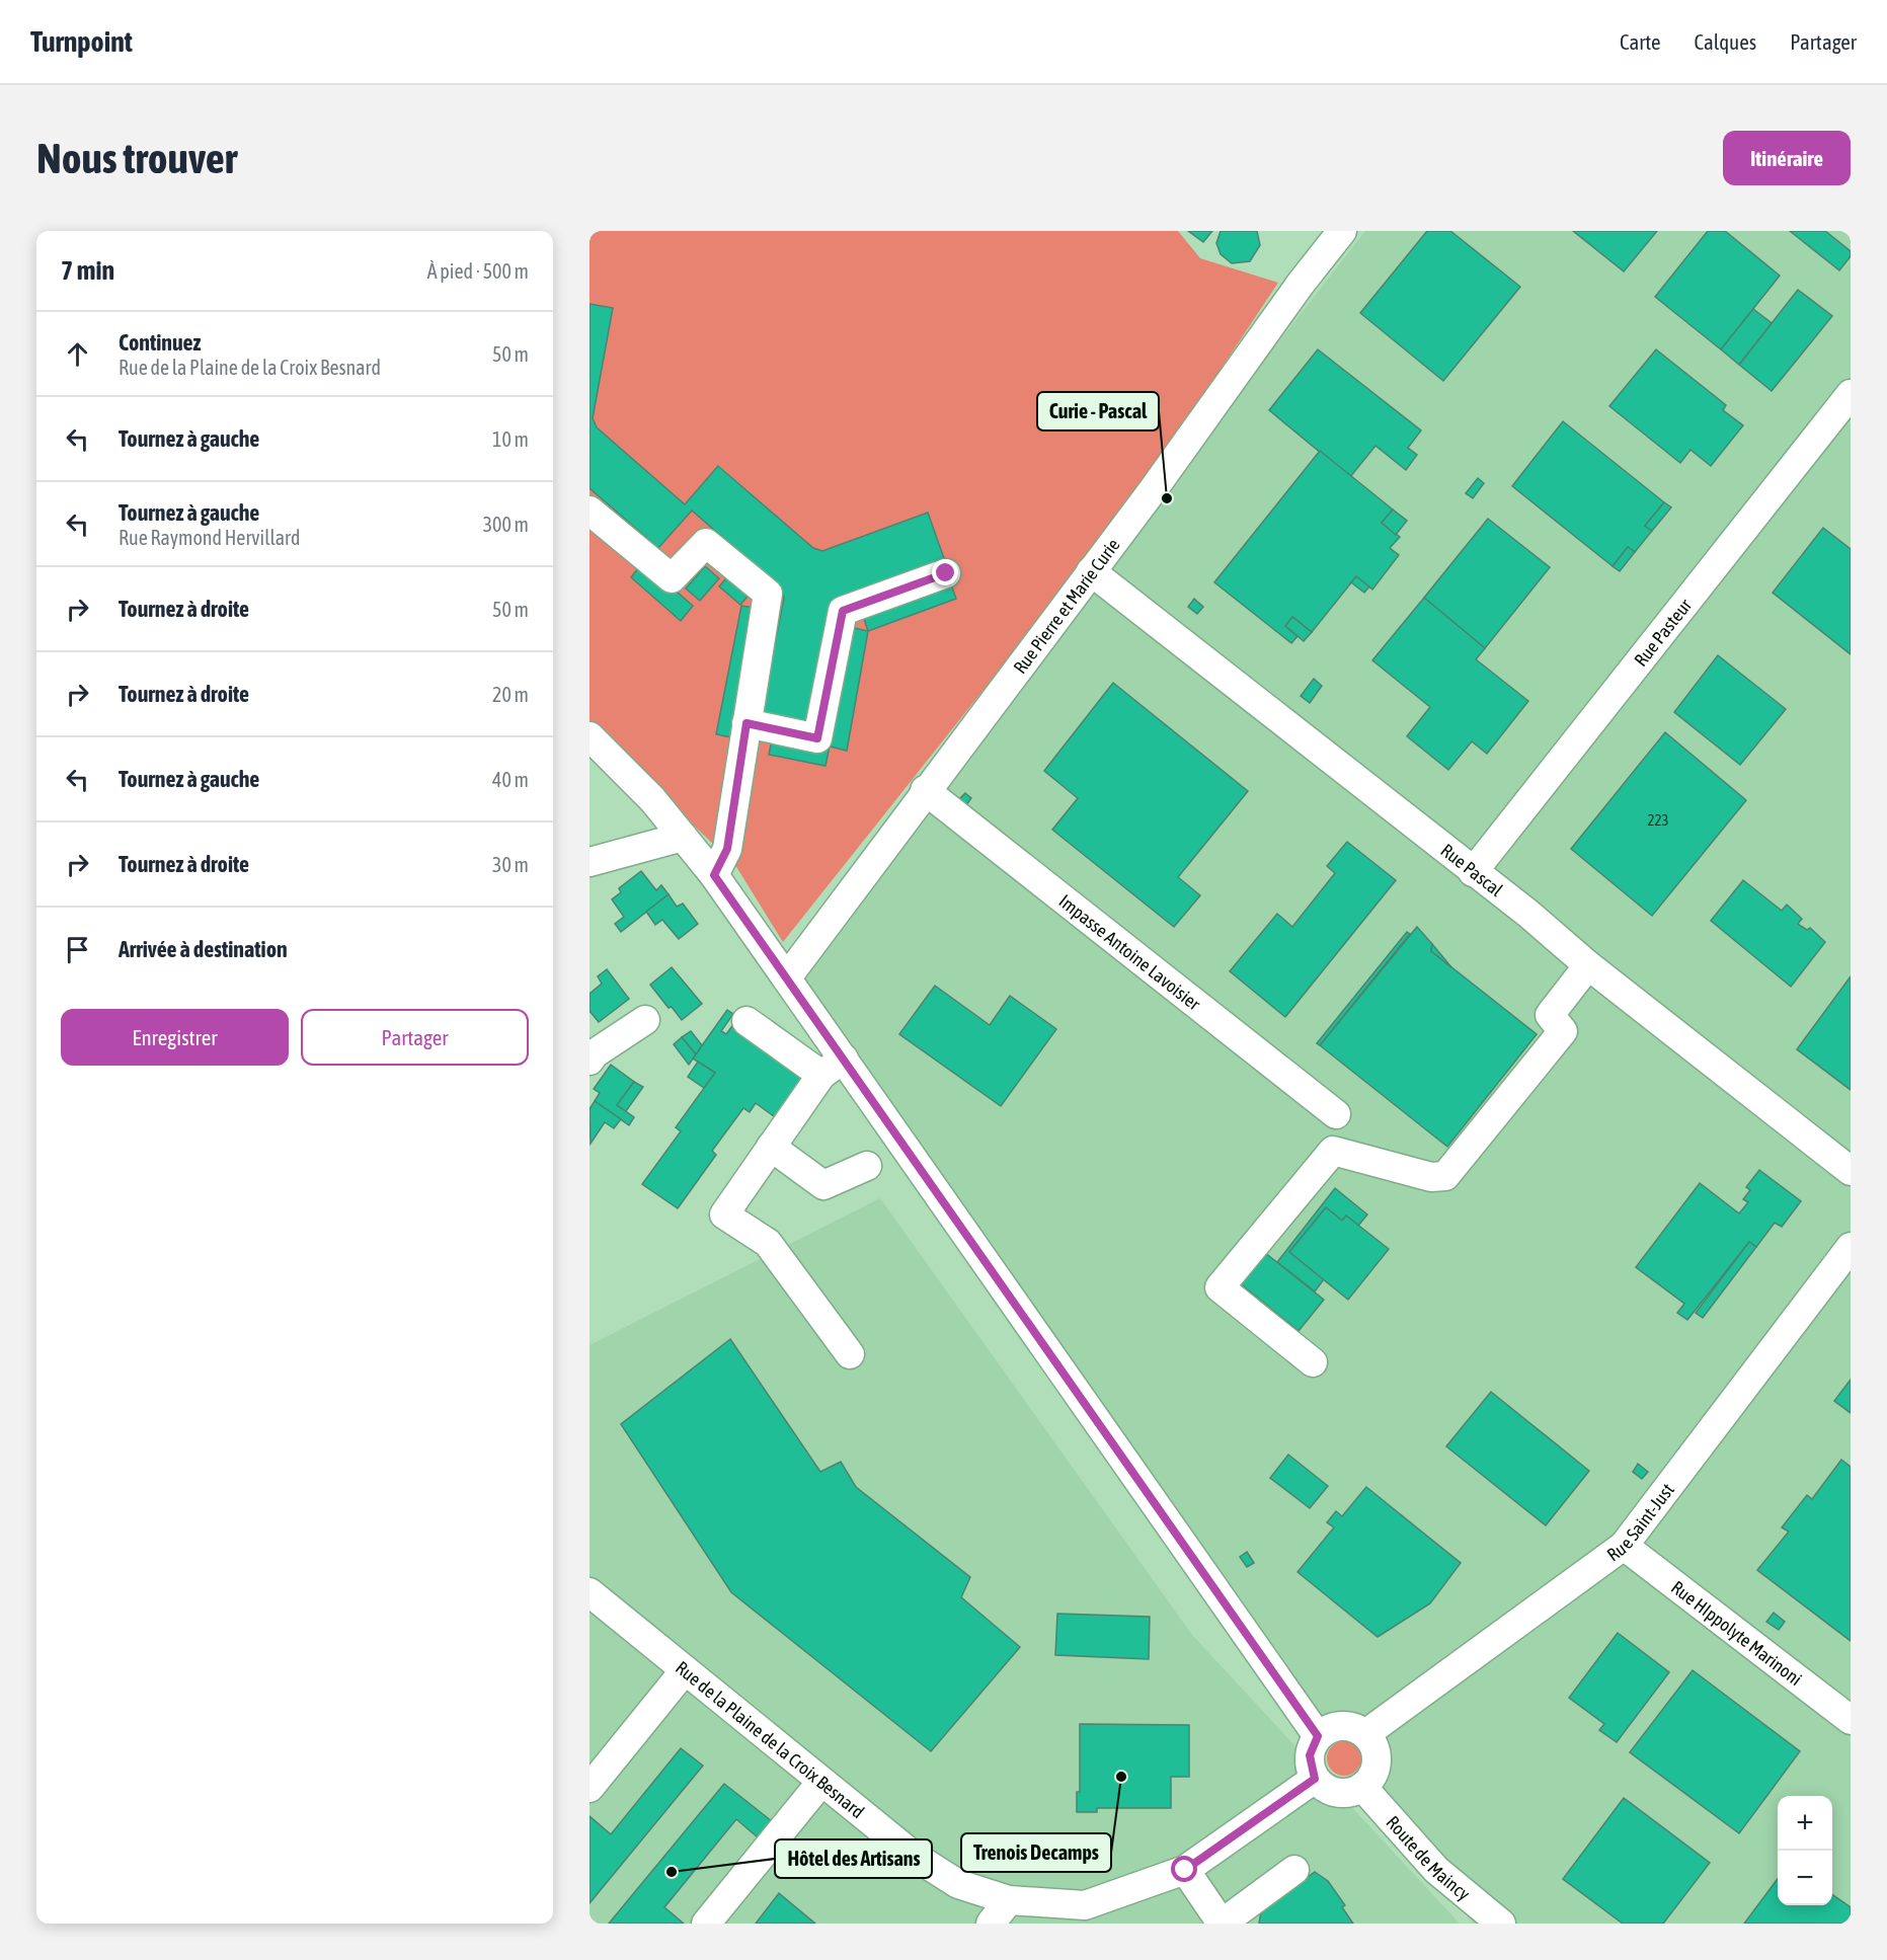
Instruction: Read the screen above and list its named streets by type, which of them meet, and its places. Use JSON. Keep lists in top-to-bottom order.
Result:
{
  "streets": {
    "street": [
      "Rue Pierre et Marie Curie",
      "Rue Pasteur",
      "Rue Pascal",
      "Impasse Antoine Lavoisier",
      "Rue Saint-Just",
      "Rue HIppolyte Marinoni",
      "Rue de la Plaine de la Croix Besnard",
      "Route de Maincy"
    ]
  },
  "crossings": [
    ["Rue Pierre et Marie Curie", "Rue Pascal"],
    ["Rue Pierre et Marie Curie", "Impasse Antoine Lavoisier"],
    ["Rue Pasteur", "Rue Pascal"],
    ["Rue Saint-Just", "Rue HIppolyte Marinoni"],
    ["Rue Saint-Just", "Rue de la Plaine de la Croix Besnard"],
    ["Rue Saint-Just", "Route de Maincy"],
    ["Rue de la Plaine de la Croix Besnard", "Route de Maincy"]
  ],
  "places": ["Curie - Pascal", "Trenois Decamps", "Hôtel des Artisans"],
  "house_numbers": ["223"],
  "page": {
    "header": "Turnpoint",
    "nav": ["Carte", "Calques", "Partager"],
    "buttons": [
      "Itinéraire",
      ["Enregistrer", "Partager"]
    ],
    "title": "Nous trouver",
    "heading": ["7 min", "À pied · 500 m"],
    "list": [
      ["Continuez", "Rue de la Plaine de la Croix Besnard", "50 m"],
      ["Tournez à gauche", "10 m"],
      ["Tournez à gauche", "Rue Raymond Hervillard", "300 m"],
      ["Tournez à droite", "50 m"],
      ["Tournez à droite", "20 m"],
      ["Tournez à gauche", "40 m"],
      ["Tournez à droite", "30 m"],
      "Arrivée à destination"
    ],
    "map_buttons": ["+", "−"]
  }
}
